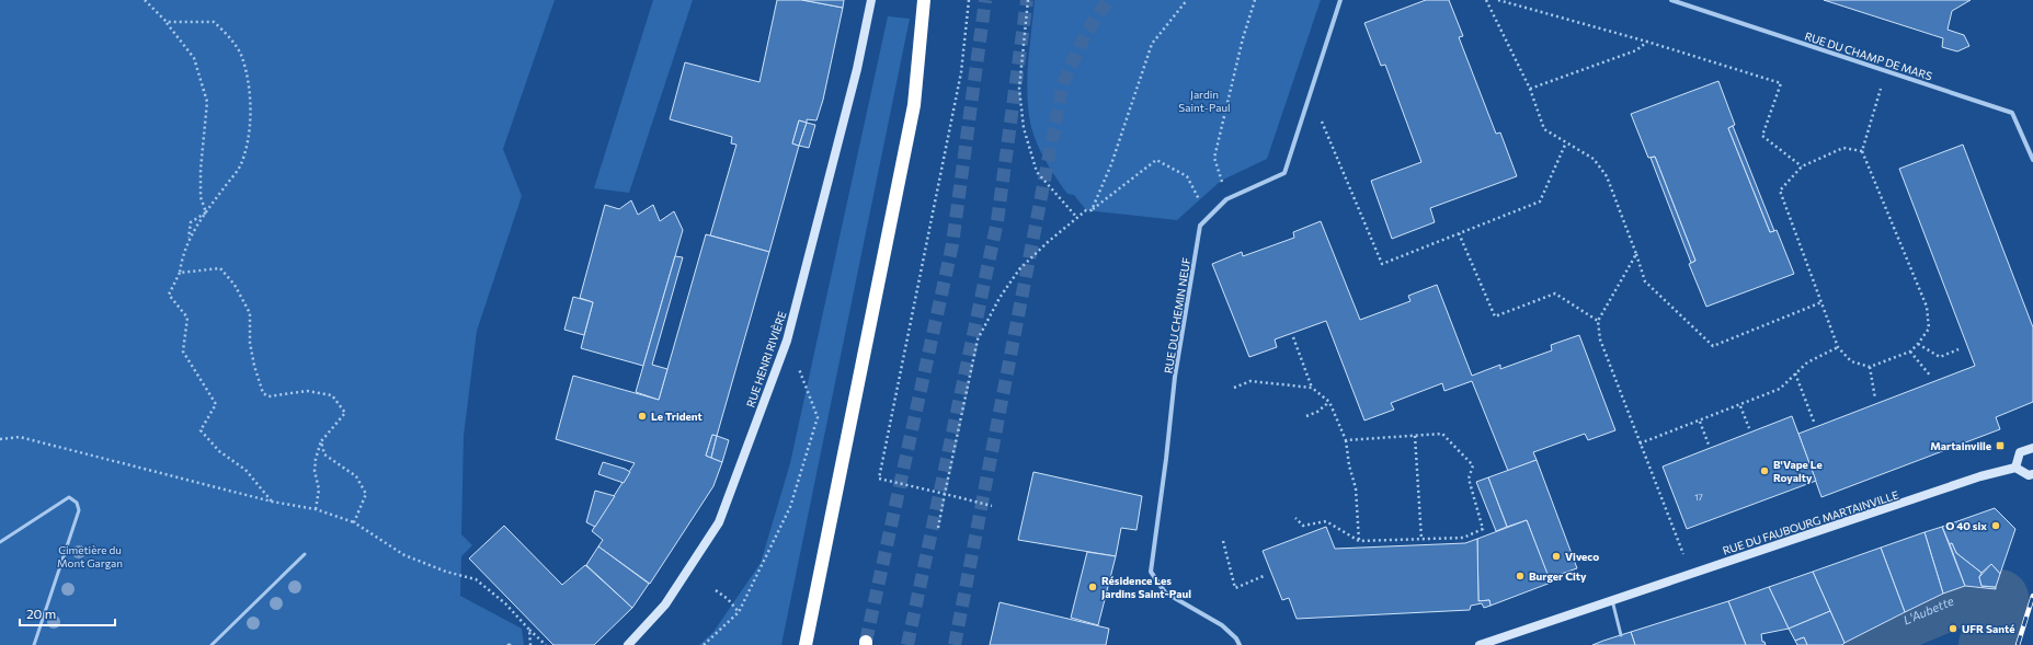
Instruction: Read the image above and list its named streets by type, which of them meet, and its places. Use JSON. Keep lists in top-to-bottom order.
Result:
{
  "streets": {
    "street": [
      "RUE DU CHAMP DE MARS",
      "RUE DU CHEMIN NEUF",
      "RUE HENRI RIVIÈRE",
      "RUE DU FAUBOURG MARTAINVILLE"
    ]
  },
  "water": ["L'Aubette"],
  "parks": ["Jardin Saint-Paul", "Cimetière du Mont Gargan"],
  "places": {
    "other": [
      "Le Trident",
      "B'Vape Le Royalty",
      "O 40 six",
      "Viveco",
      "Burger City",
      "Résidence Les Jardins Saint-Paul",
      "UFR Santé"
    ],
    "transit": ["Martainville"]
  },
  "house_numbers": ["17"],
  "scale_bar": "20 m"
}
